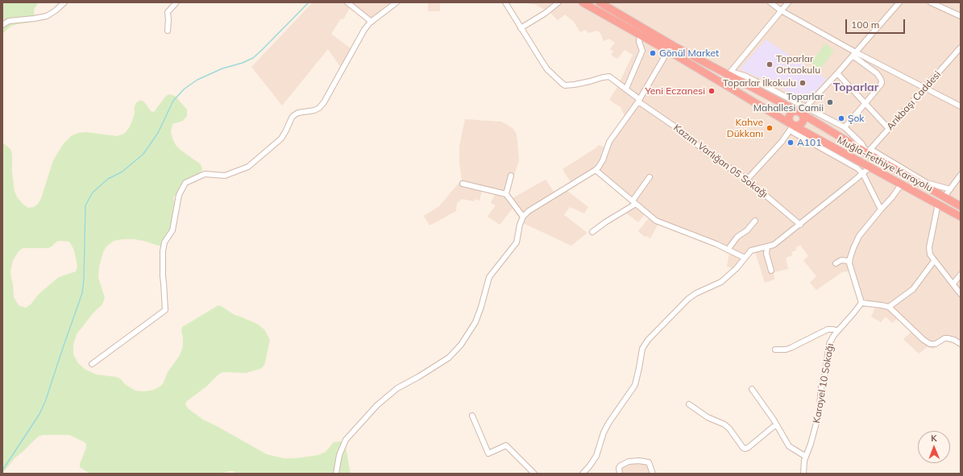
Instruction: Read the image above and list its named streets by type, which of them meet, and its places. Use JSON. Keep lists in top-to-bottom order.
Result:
{
  "streets": {
    "highway": ["Muğla-Fethiye Karayolu"],
    "street": ["Arıkbaşı Caddesi", "Kazım Varlığan 05 Sokağı", "Karayel 10 Sokağı"]
  },
  "crossings": [
    ["Arıkbaşı Caddesi", "Muğla-Fethiye Karayolu"]
  ],
  "districts": ["Toparlar"],
  "places": [
    "Gönül Market",
    "Toparlar Ortaokulu",
    "Toparlar İlkokulu",
    "Yeni Eczanesi",
    "Toparlar Mahallesi Camii",
    "Şok",
    "Kahve Dükkanı",
    "A101"
  ],
  "scale_bar": "100 m",
  "north": "top"
}
